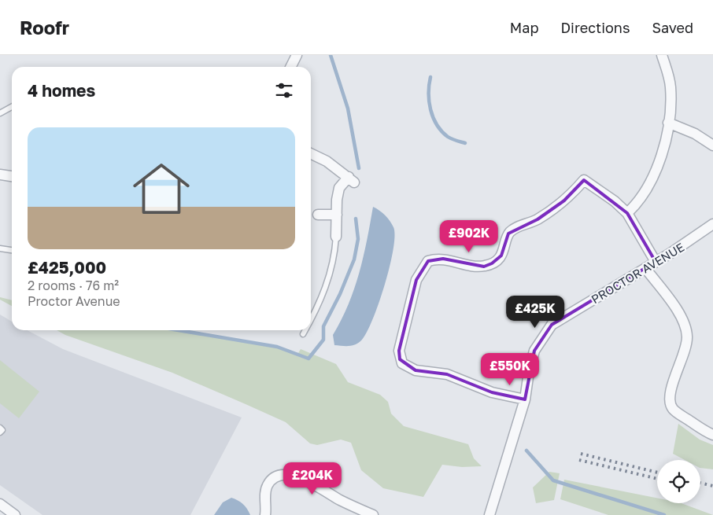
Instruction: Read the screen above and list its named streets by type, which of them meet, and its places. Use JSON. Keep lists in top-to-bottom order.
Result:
{
  "streets": {
    "street": ["PROCTOR AVENUE"]
  },
  "page": {
    "header": "Roofr",
    "nav": ["Map", "Directions", "Saved"],
    "heading": "4 homes",
    "list": [
      {
        "name": "£425,000",
        "note": "2 rooms · 76 m² · Proctor Avenue"
      }
    ],
    "price": [
      "£902K",
      "£425K",
      "£550K",
      "£204K"
    ]
  }
}
